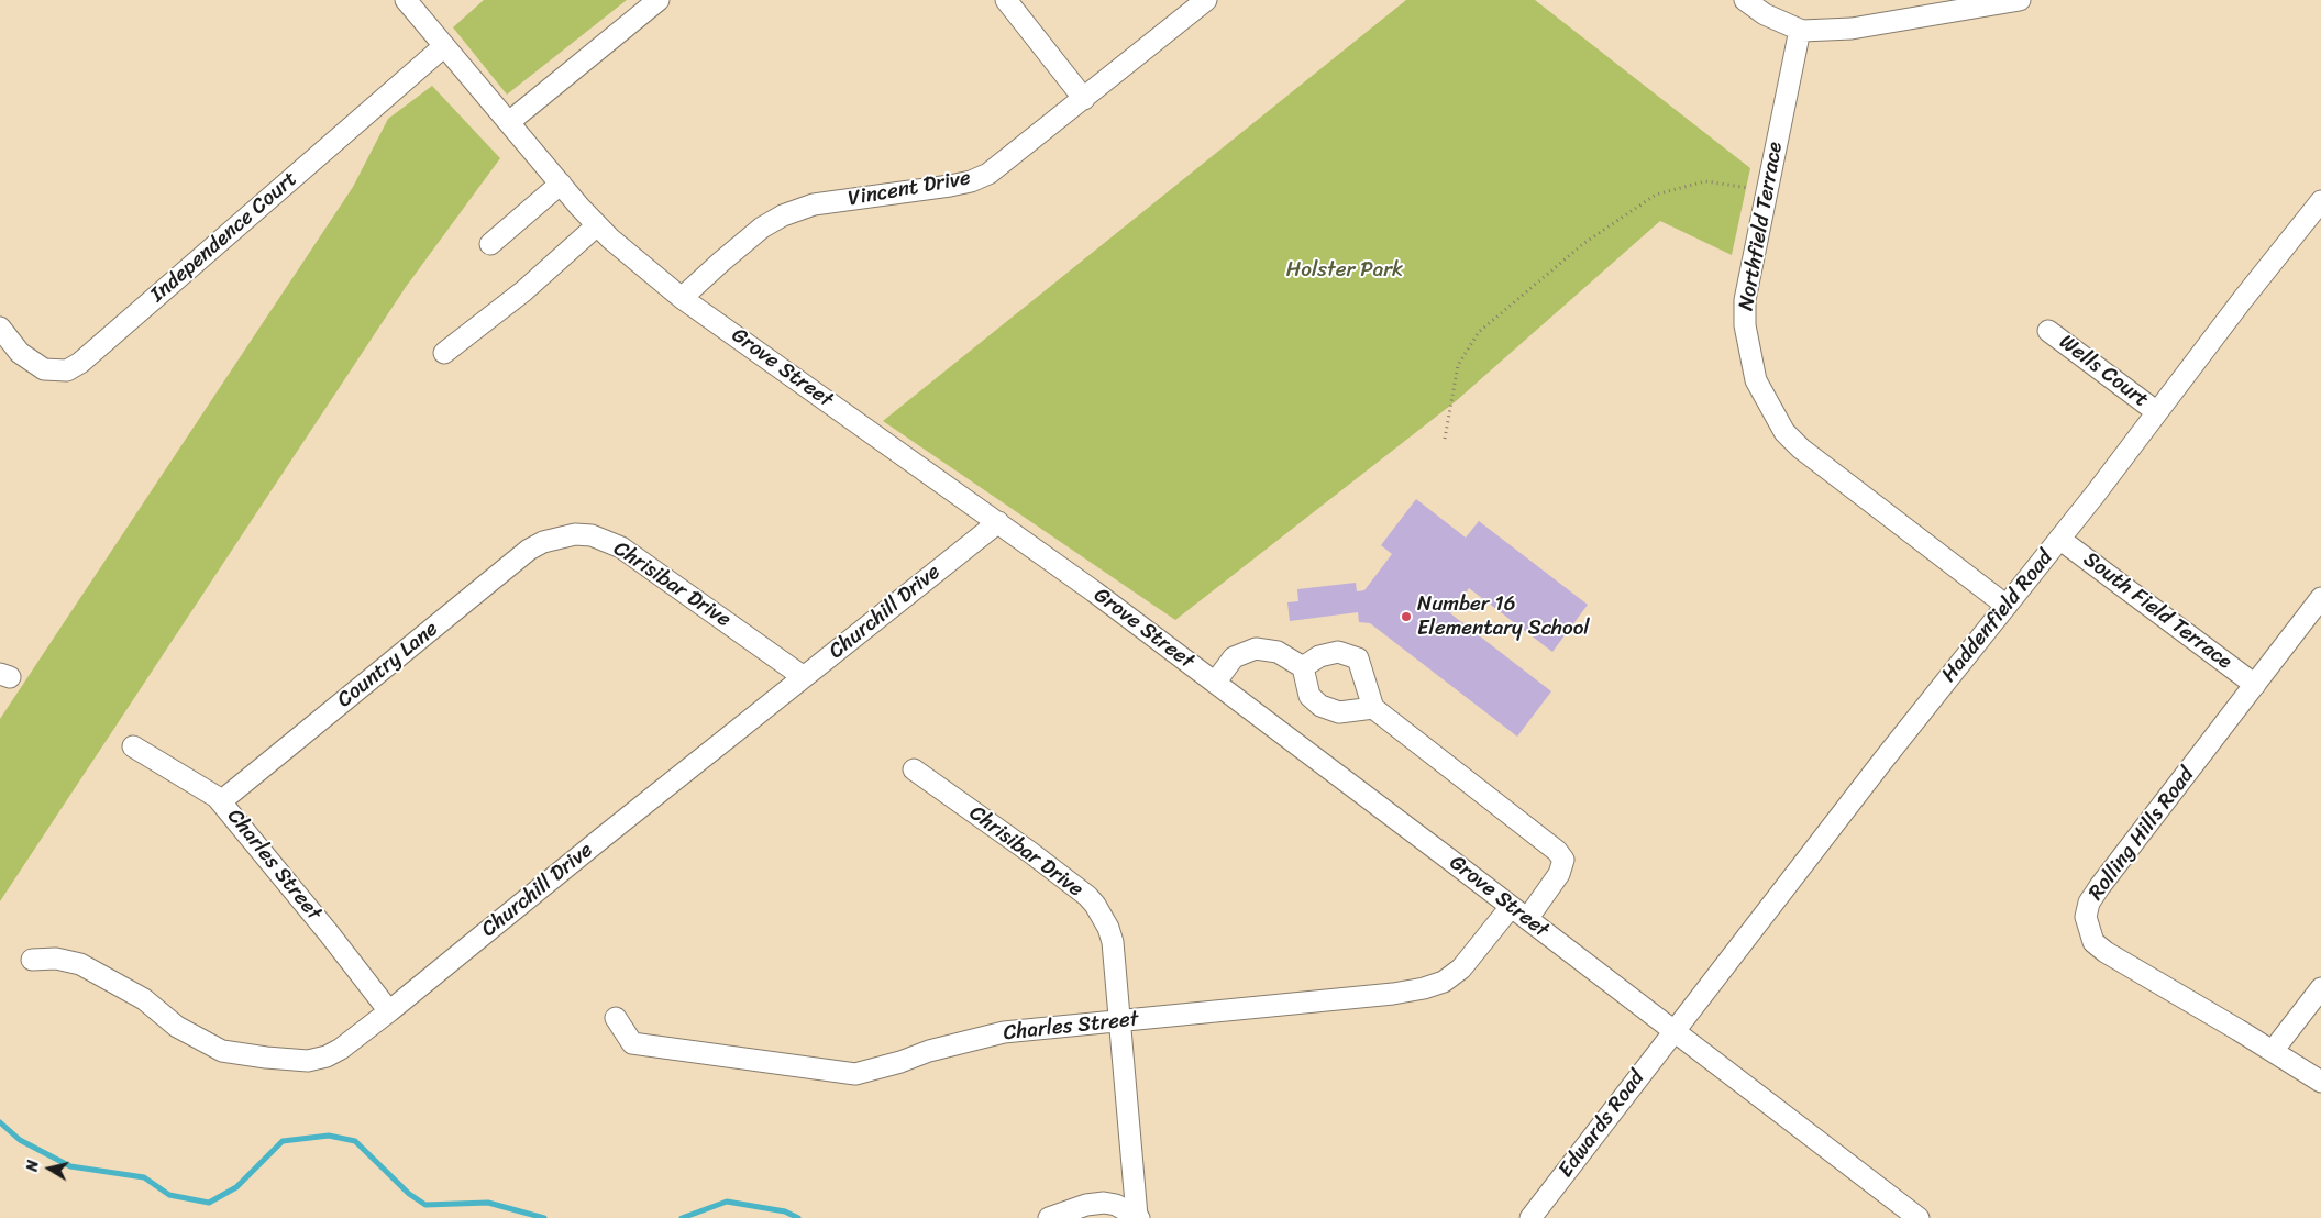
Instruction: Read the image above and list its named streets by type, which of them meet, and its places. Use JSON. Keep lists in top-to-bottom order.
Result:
{
  "streets": {
    "street": [
      "Vincent Drive",
      "Northfield Terrace",
      "Independence Court",
      "Grove Street",
      "Wells Court",
      "Chrisibar Drive",
      "South Field Terrace",
      "Churchill Drive",
      "Haddenfield Road",
      "Country Lane",
      "Rolling Hills Road",
      "Charles Street",
      "Edwards Road"
    ]
  },
  "crossings": [
    ["Vincent Drive", "Grove Street"],
    ["Northfield Terrace", "Haddenfield Road"],
    ["Independence Court", "Grove Street"],
    ["Grove Street", "Churchill Drive"],
    ["Grove Street", "Haddenfield Road"],
    ["Grove Street", "Charles Street"],
    ["Grove Street", "Edwards Road"],
    ["Wells Court", "Haddenfield Road"],
    ["Chrisibar Drive", "Churchill Drive"],
    ["Chrisibar Drive", "Country Lane"],
    ["Chrisibar Drive", "Charles Street"],
    ["South Field Terrace", "Haddenfield Road"],
    ["South Field Terrace", "Rolling Hills Road"],
    ["Churchill Drive", "Charles Street"],
    ["Haddenfield Road", "Edwards Road"],
    ["Country Lane", "Charles Street"]
  ],
  "parks": ["Holster Park"],
  "places": ["Number 16 Elementary School"],
  "north": "left"
}
